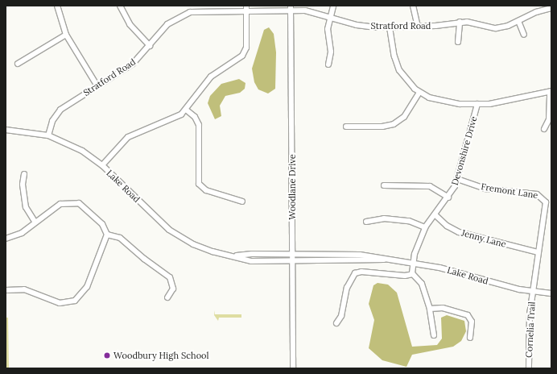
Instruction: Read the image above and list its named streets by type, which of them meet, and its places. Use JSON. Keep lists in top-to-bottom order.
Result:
{
  "streets": {
    "street": [
      "Stratford Road",
      "Devonshire Drive",
      "Lake Road",
      "Woodlane Drive",
      "Fremont Lane",
      "Jenny Lane",
      "Cornelia Trail"
    ]
  },
  "crossings": [
    ["Stratford Road", "Lake Road"],
    ["Stratford Road", "Woodlane Drive"],
    ["Devonshire Drive", "Lake Road"],
    ["Devonshire Drive", "Fremont Lane"],
    ["Devonshire Drive", "Jenny Lane"],
    ["Lake Road", "Woodlane Drive"],
    ["Lake Road", "Fremont Lane"],
    ["Lake Road", "Cornelia Trail"],
    ["Fremont Lane", "Jenny Lane"],
    ["Fremont Lane", "Cornelia Trail"]
  ],
  "places": ["Woodbury High School"]
}
